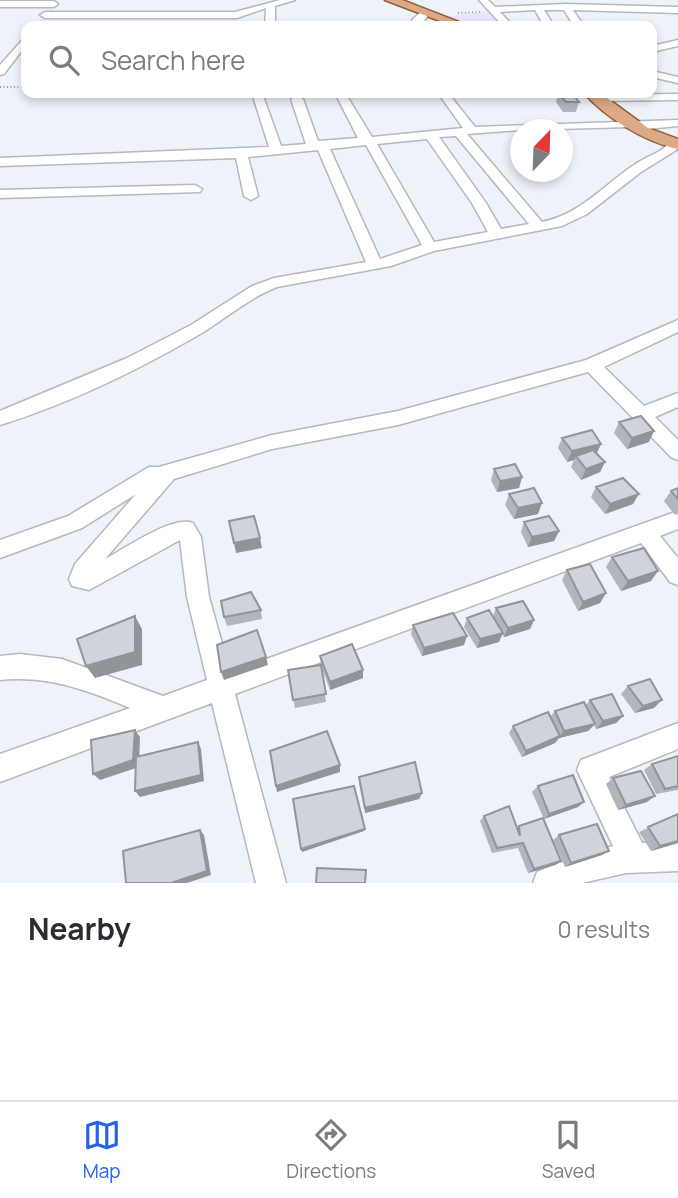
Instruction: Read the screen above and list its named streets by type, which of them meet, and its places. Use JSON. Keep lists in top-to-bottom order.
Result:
{
  "north": "top right",
  "page": {
    "search": "Search here",
    "heading": ["Nearby", "0 results"],
    "nav": ["Map", "Directions", "Saved"]
  }
}
